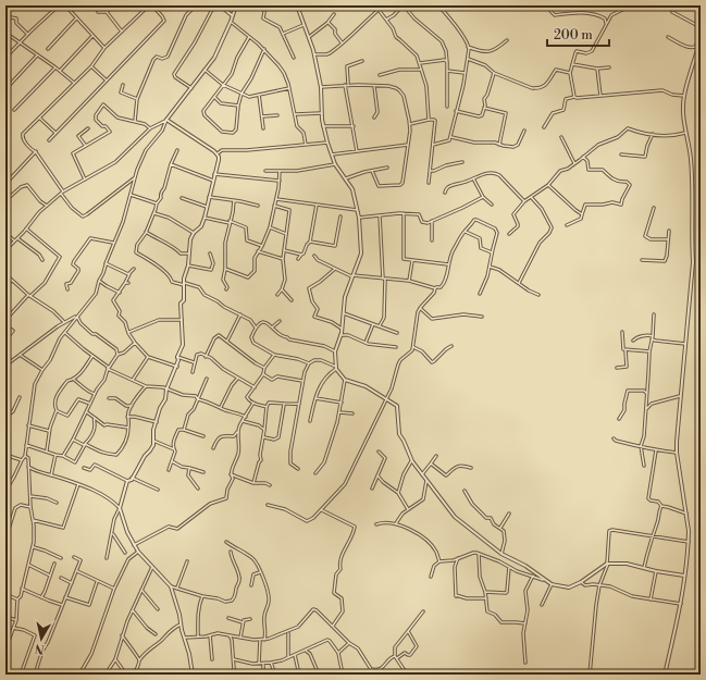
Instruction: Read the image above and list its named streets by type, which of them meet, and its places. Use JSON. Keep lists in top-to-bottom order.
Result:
{
  "scale_bar": "200 m",
  "north": "bottom"
}
